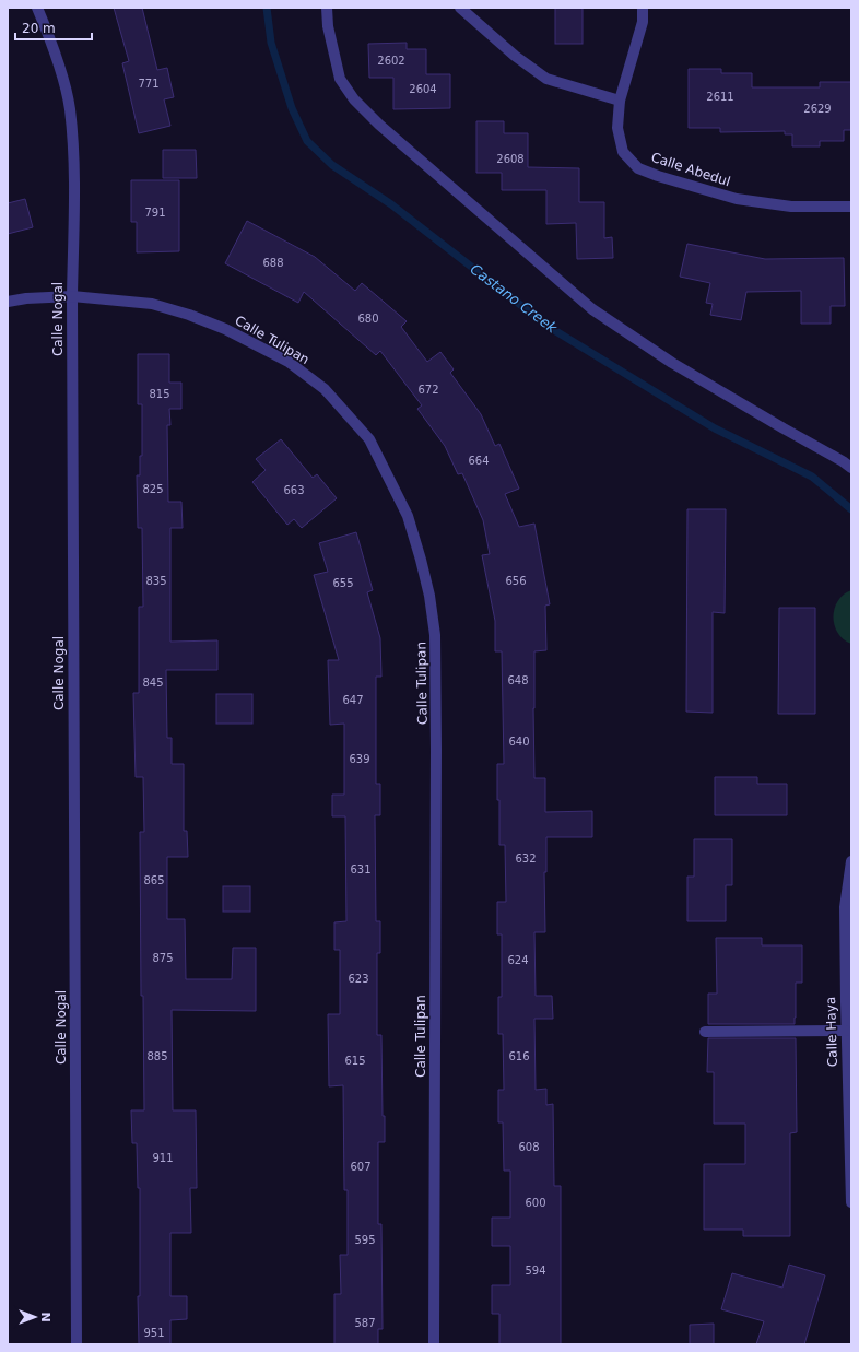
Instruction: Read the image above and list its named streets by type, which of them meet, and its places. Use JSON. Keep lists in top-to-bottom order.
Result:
{
  "streets": {
    "street": [
      "Calle Abedul",
      "Calle Nogal",
      "Calle Tulipan",
      "Calle Haya"
    ]
  },
  "crossings": [
    ["Calle Nogal", "Calle Tulipan"]
  ],
  "water": ["Castano Creek"],
  "house_numbers": [
    "2602",
    "771",
    "2604",
    "2611",
    "2629",
    "2608",
    "791",
    "688",
    "680",
    "672",
    "815",
    "664",
    "825",
    "663",
    "835",
    "656",
    "655",
    "648",
    "845",
    "647",
    "640",
    "639",
    "632",
    "631",
    "865",
    "875",
    "624",
    "623",
    "885",
    "616",
    "615",
    "608",
    "911",
    "607",
    "600",
    "595",
    "594",
    "587",
    "951"
  ],
  "scale_bar": "20 m",
  "north": "right"
}
